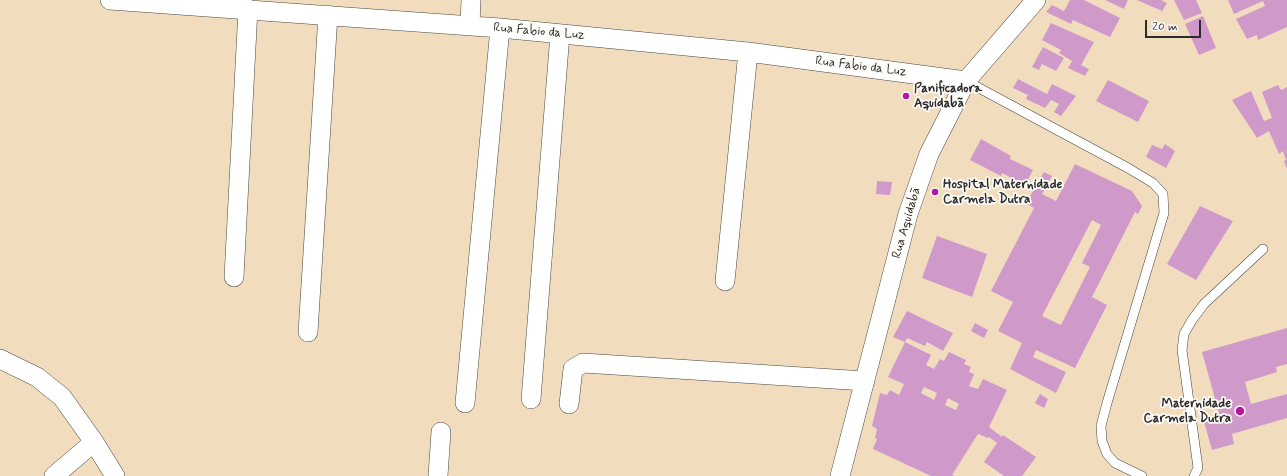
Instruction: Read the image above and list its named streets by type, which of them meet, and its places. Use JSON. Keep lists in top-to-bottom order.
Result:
{
  "streets": {
    "street": ["Rua Fabio da Luz", "Rua Aquidabã"]
  },
  "crossings": [
    ["Rua Fabio da Luz", "Rua Aquidabã"]
  ],
  "places": ["Panificadora Aquidabã", "Hospital Maternidade Carmela Dutra", "Maternidade Carmela Dutra"],
  "scale_bar": "20 m"
}
